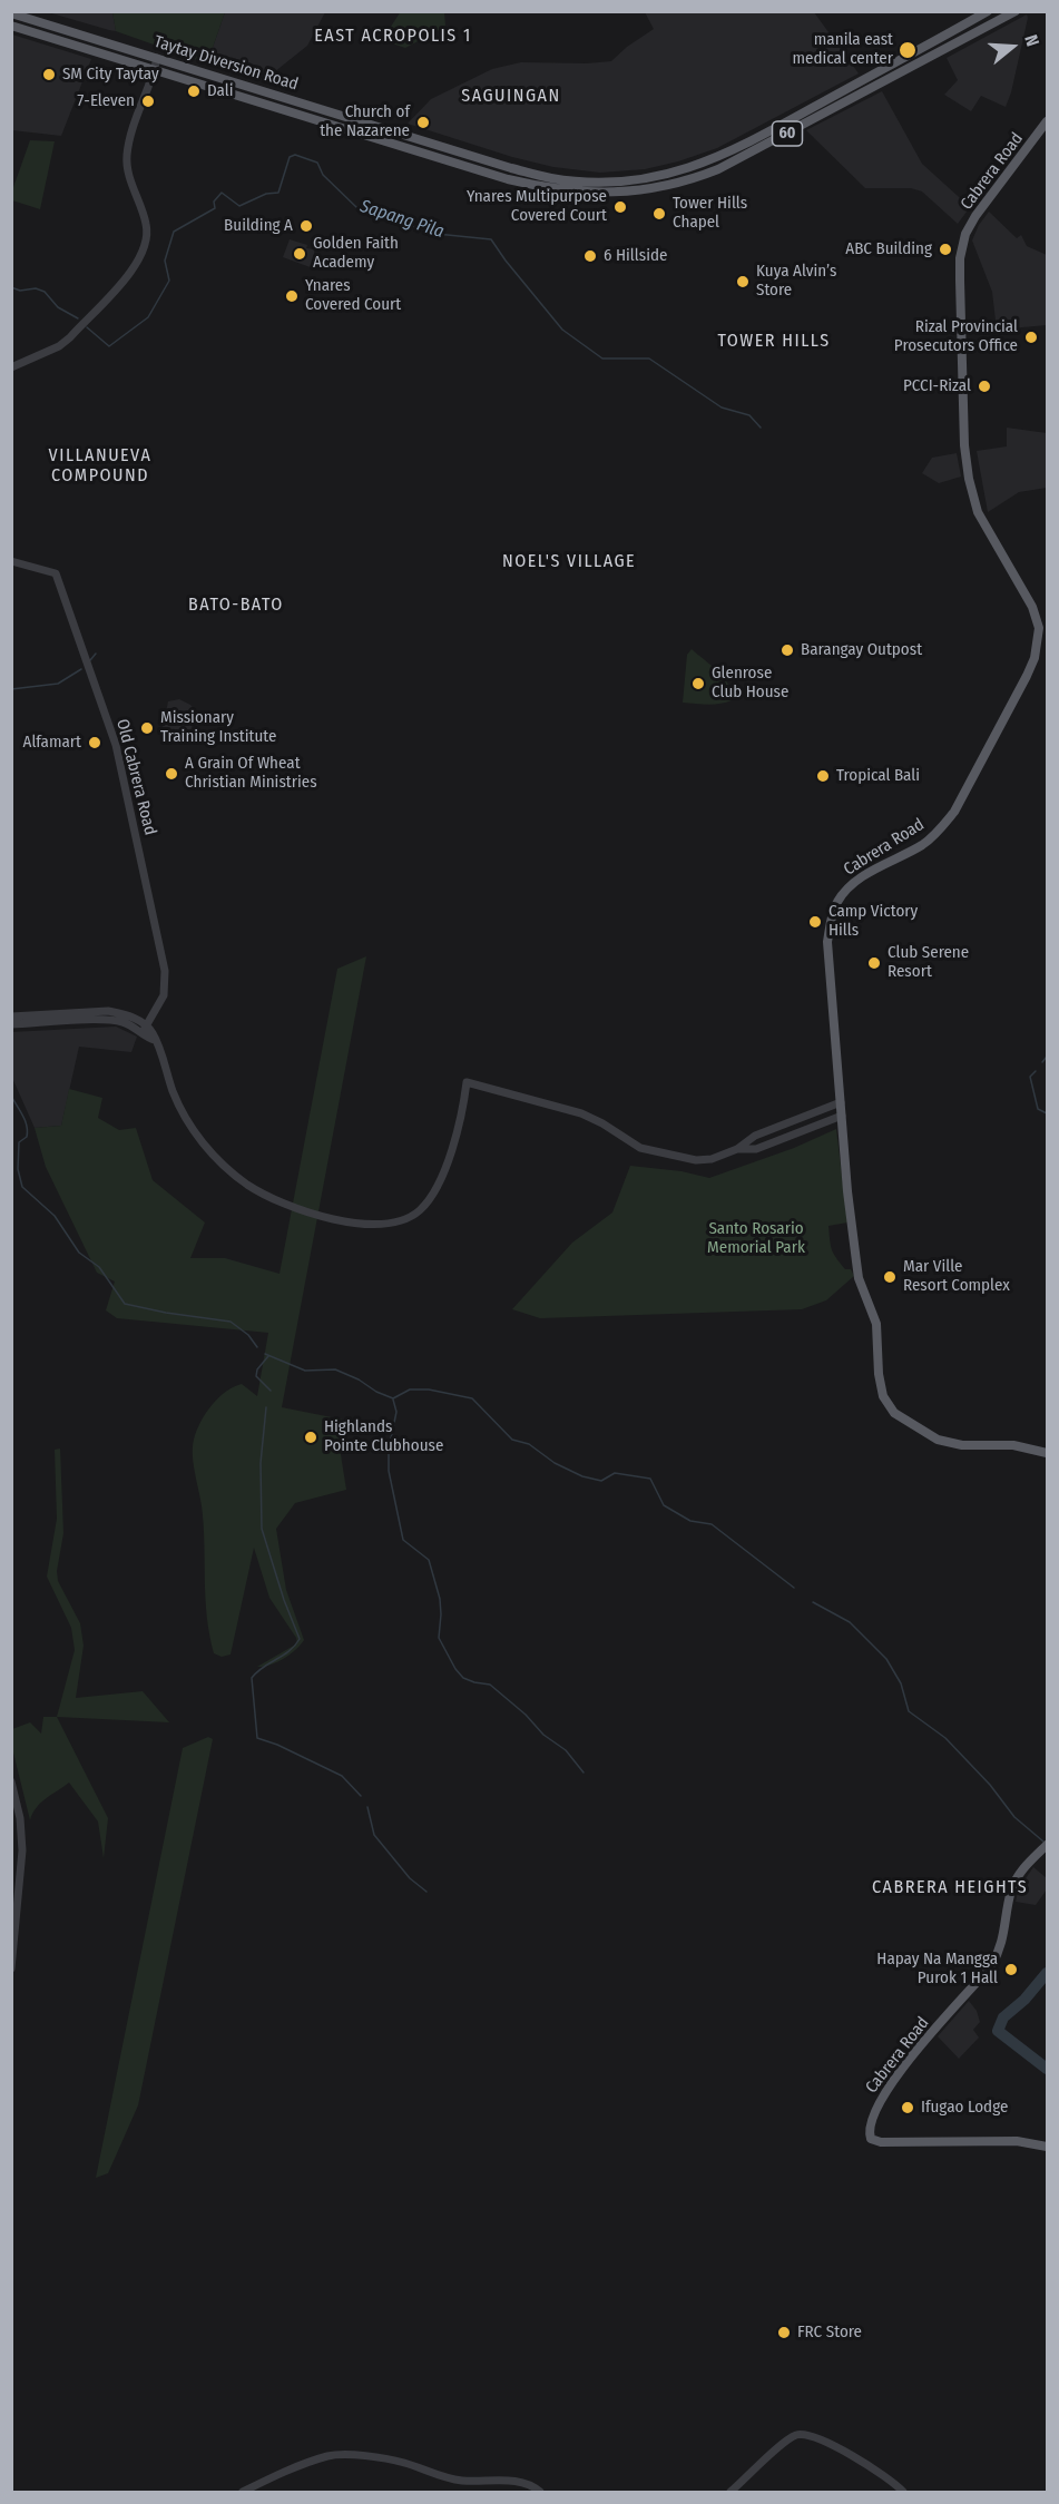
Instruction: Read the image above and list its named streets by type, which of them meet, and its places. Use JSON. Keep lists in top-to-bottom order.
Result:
{
  "streets": {
    "main road": ["Taytay Diversion Road", "60", "Cabrera Road"],
    "street": ["Old Cabrera Road"]
  },
  "districts": [
    "EAST ACROPOLIS 1",
    "SAGUINGAN",
    "TOWER HILLS",
    "VILLANUEVA COMPOUND",
    "NOEL'S VILLAGE",
    "BATO-BATO",
    "CABRERA HEIGHTS"
  ],
  "water": ["Sapang Pila"],
  "parks": ["Santo Rosario Memorial Park"],
  "places": [
    "manila east medical center",
    "SM City Taytay",
    "Dali",
    "7-Eleven",
    "Church of the Nazarene",
    "Ynares Multipurpose Covered Court",
    "Tower Hills Chapel",
    "Building A",
    "ABC Building",
    "Golden Faith Academy",
    "6 Hillside",
    "Kuya Alvin’s Store",
    "Ynares Covered Court",
    "Rizal Provincial Prosecutors Office",
    "PCCI-Rizal",
    "Barangay Outpost",
    "Glenrose Club House",
    "Missionary Training Institute",
    "Alfamart",
    "A Grain Of Wheat Christian Ministries",
    "Tropical Bali",
    "Camp Victory Hills",
    "Club Serene Resort",
    "Mar Ville Resort Complex",
    "Highlands Pointe Clubhouse",
    "Hapay Na Mangga Purok 1 Hall",
    "Ifugao Lodge",
    "FRC Store"
  ],
  "north": "right"
}
